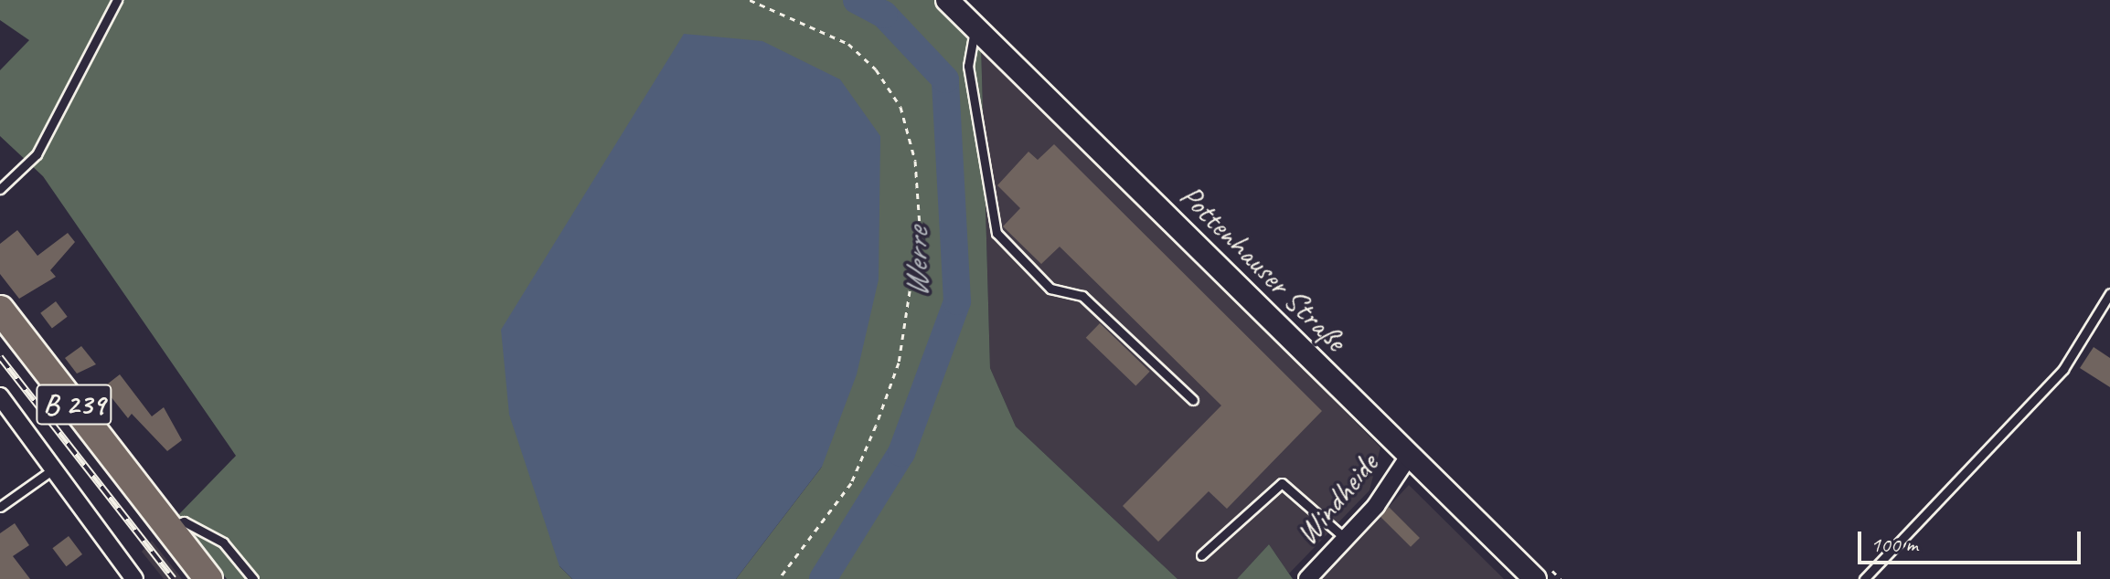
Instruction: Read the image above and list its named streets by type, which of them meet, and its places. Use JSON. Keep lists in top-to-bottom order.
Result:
{
  "streets": {
    "main road": ["B 239"],
    "street": ["Pottenhauser Straße", "Windheide"]
  },
  "crossings": [
    ["Pottenhauser Straße", "Windheide"]
  ],
  "water": ["Werre"],
  "scale_bar": "100 m"
}
